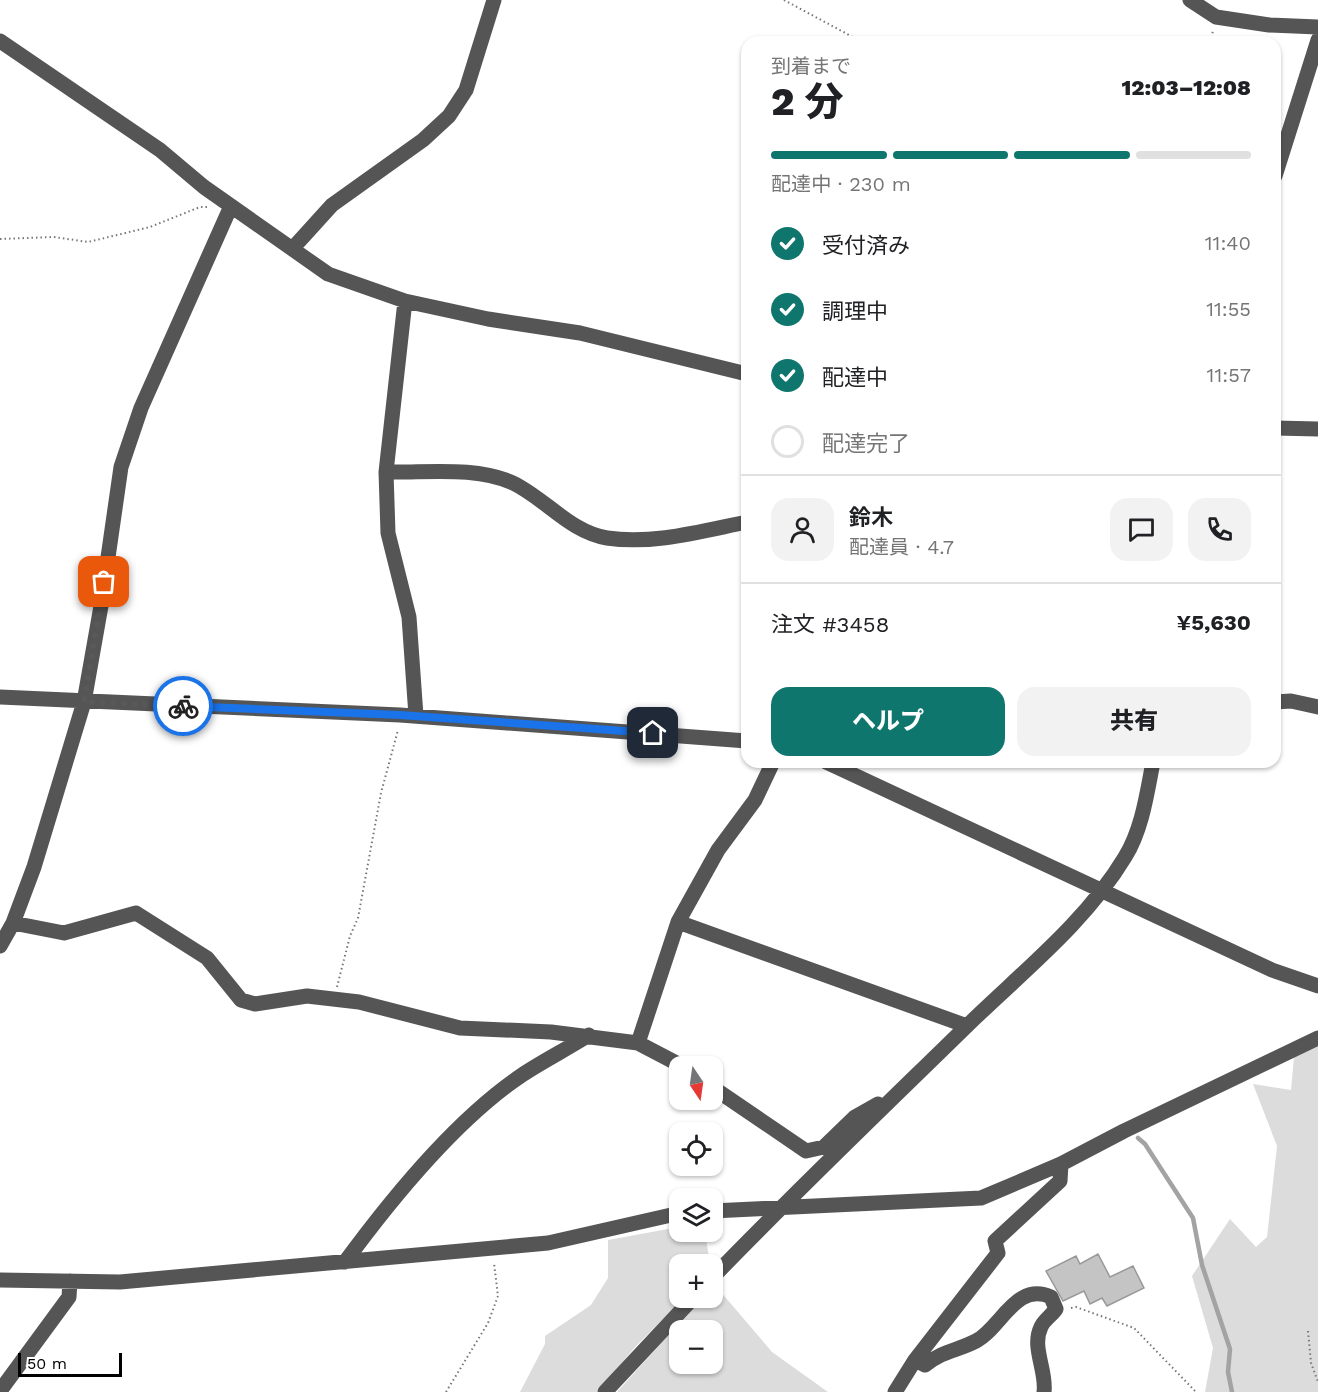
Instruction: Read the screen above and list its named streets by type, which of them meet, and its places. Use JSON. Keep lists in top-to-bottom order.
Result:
{
  "scale_bar": "50 m",
  "north": "bottom",
  "page": {
    "heading": ["2 分", "到着まで", "12:03–12:08"],
    "panel": [
      "鈴木",
      "配達員 · 4.7",
      "注文 #3458",
      "¥5,630"
    ],
    "bar": "配達中 · 230 m",
    "list": [
      ["受付済み", "11:40"],
      ["調理中", "11:55"],
      ["配達中", "11:57"],
      "配達完了"
    ],
    "buttons": ["ヘルプ", "共有"],
    "map_buttons": ["+", "−"],
    "scale": "50 m"
  }
}
